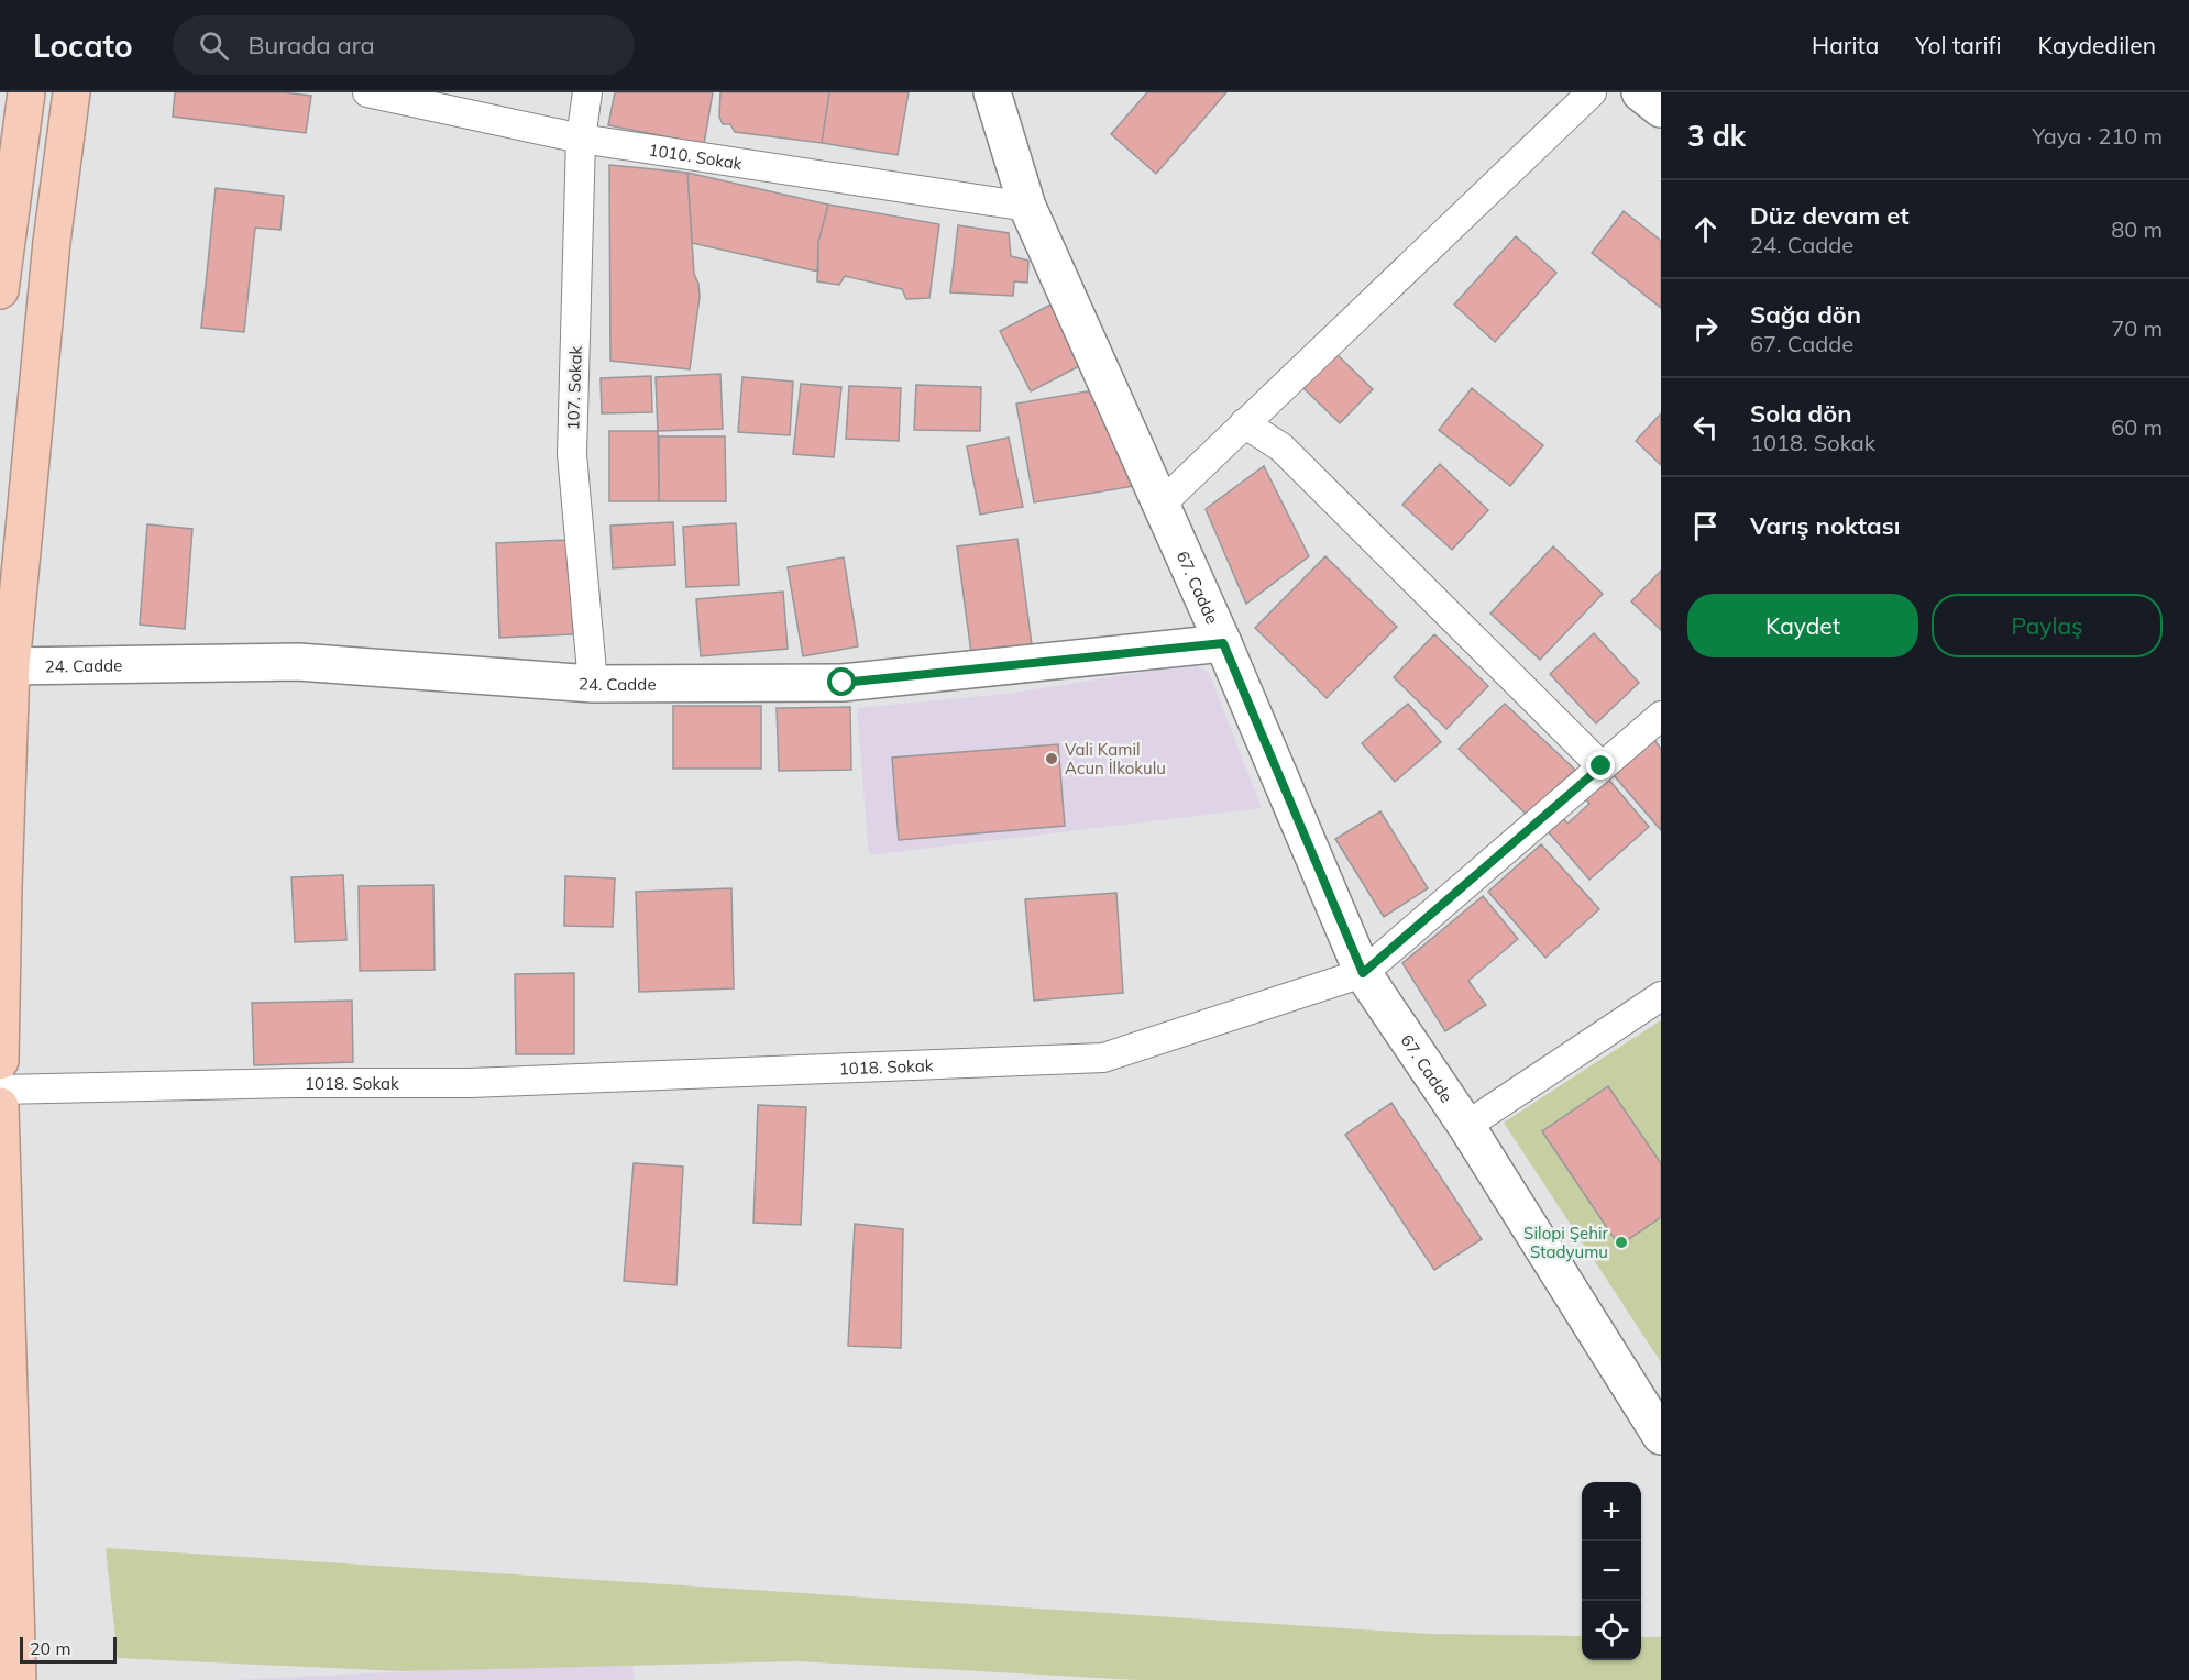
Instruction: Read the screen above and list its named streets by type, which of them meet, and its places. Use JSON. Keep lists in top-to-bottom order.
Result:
{
  "streets": {
    "street": [
      "1010. Sokak",
      "107. Sokak",
      "67. Cadde",
      "24. Cadde",
      "1018. Sokak"
    ]
  },
  "crossings": [
    ["1010. Sokak", "107. Sokak"],
    ["1010. Sokak", "67. Cadde"],
    ["107. Sokak", "24. Cadde"],
    ["67. Cadde", "24. Cadde"],
    ["67. Cadde", "1018. Sokak"]
  ],
  "places": ["Vali Kamil Acun İlkokulu", "Silopi Şehir Stadyumu"],
  "scale_bar": "20 m",
  "page": {
    "header": "Locato",
    "search": "Burada ara",
    "nav": ["Harita", "Yol tarifi", "Kaydedilen"],
    "heading": ["3 dk", "Yaya · 210 m"],
    "list": [
      ["Düz devam et", "24. Cadde", "80 m"],
      ["Sağa dön", "67. Cadde", "70 m"],
      ["Sola dön", "1018. Sokak", "60 m"],
      "Varış noktası"
    ],
    "buttons": ["Kaydet", "Paylaş"],
    "map_buttons": ["+", "−"],
    "scale": "20 m"
  }
}
